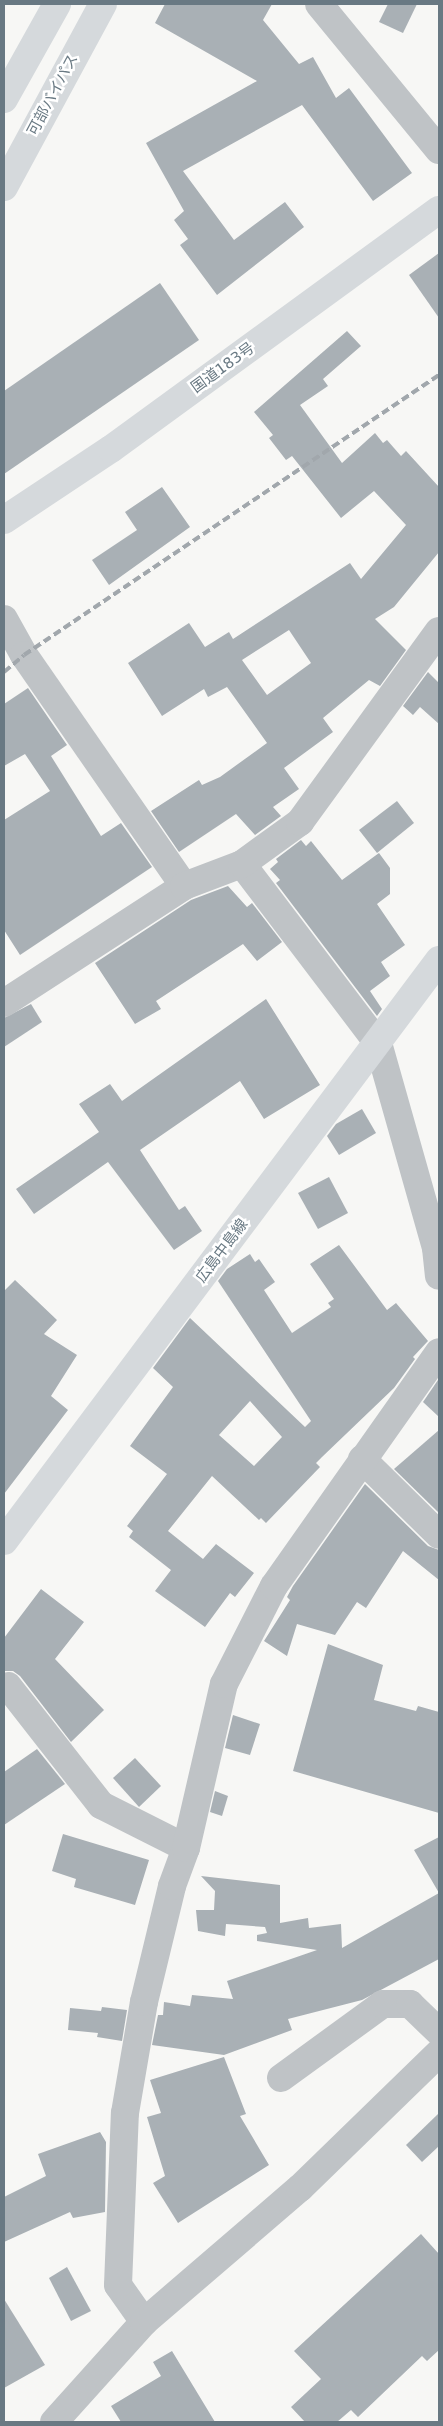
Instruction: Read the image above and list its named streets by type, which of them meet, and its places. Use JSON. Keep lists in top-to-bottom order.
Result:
{
  "streets": {
    "main road": ["可部バイパス", "国道183号", "広島中島線"]
  }
}
